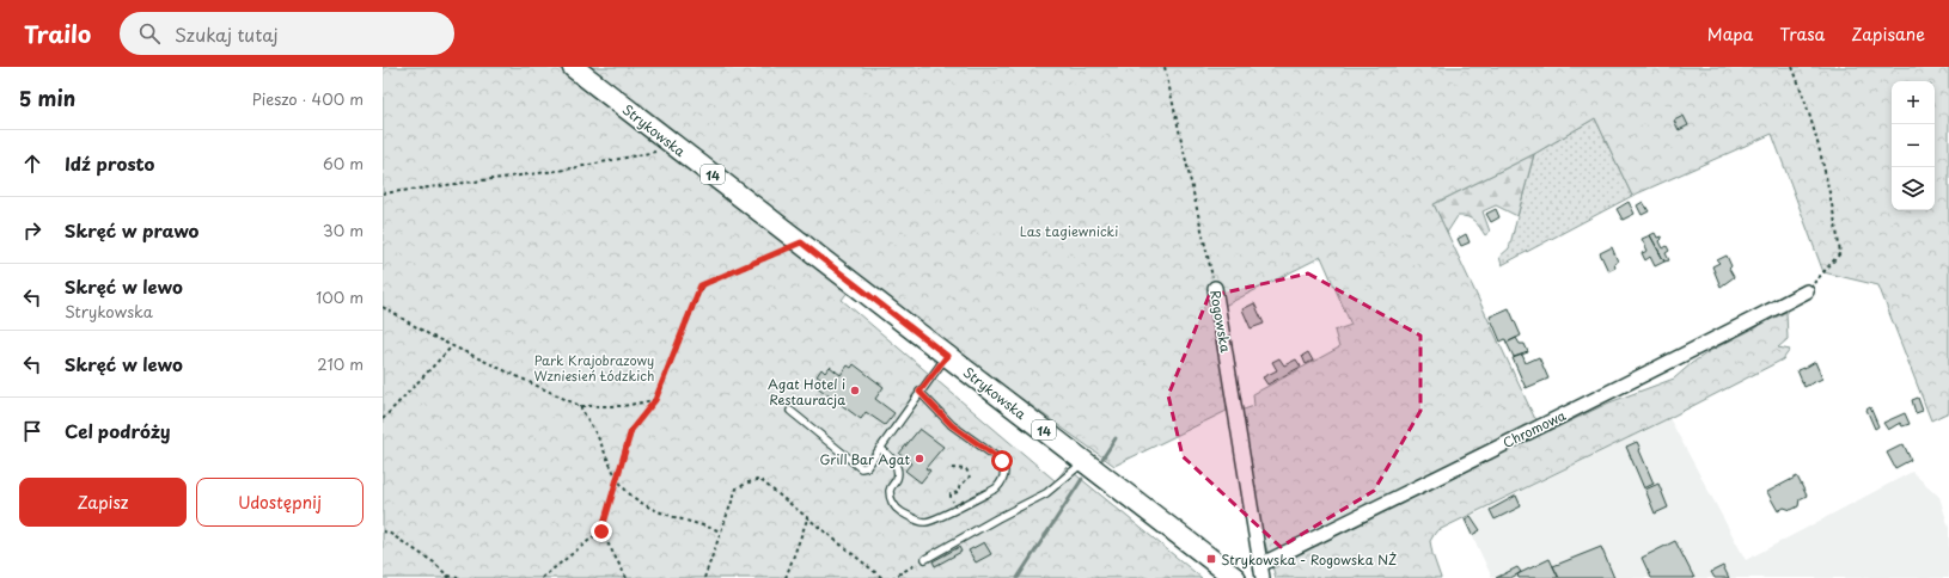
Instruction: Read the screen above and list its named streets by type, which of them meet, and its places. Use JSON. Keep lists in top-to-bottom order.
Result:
{
  "streets": {
    "main road": ["Strykowska", "14"],
    "street": ["Rogowska", "Chromowa"]
  },
  "crossings": [
    ["Rogowska", "Chromowa"]
  ],
  "parks": ["Las Łagiewnicki", "Park Krajobrazowy Wzniesień Łódzkich"],
  "places": {
    "other": ["Agat Hotel i Restauracja", "Grill Bar Agat"],
    "transit": ["Strykowska - Rogowska NŻ"]
  },
  "page": {
    "header": "Trailo",
    "search": "Szukaj tutaj",
    "nav": ["Mapa", "Trasa", "Zapisane"],
    "heading": ["5 min", "Pieszo · 400 m"],
    "map_buttons": ["+", "−"],
    "list": [
      ["Idź prosto", "60 m"],
      ["Skręć w prawo", "30 m"],
      ["Skręć w lewo", "Strykowska", "100 m"],
      ["Skręć w lewo", "210 m"],
      "Cel podróży"
    ],
    "buttons": ["Zapisz", "Udostępnij"]
  }
}
